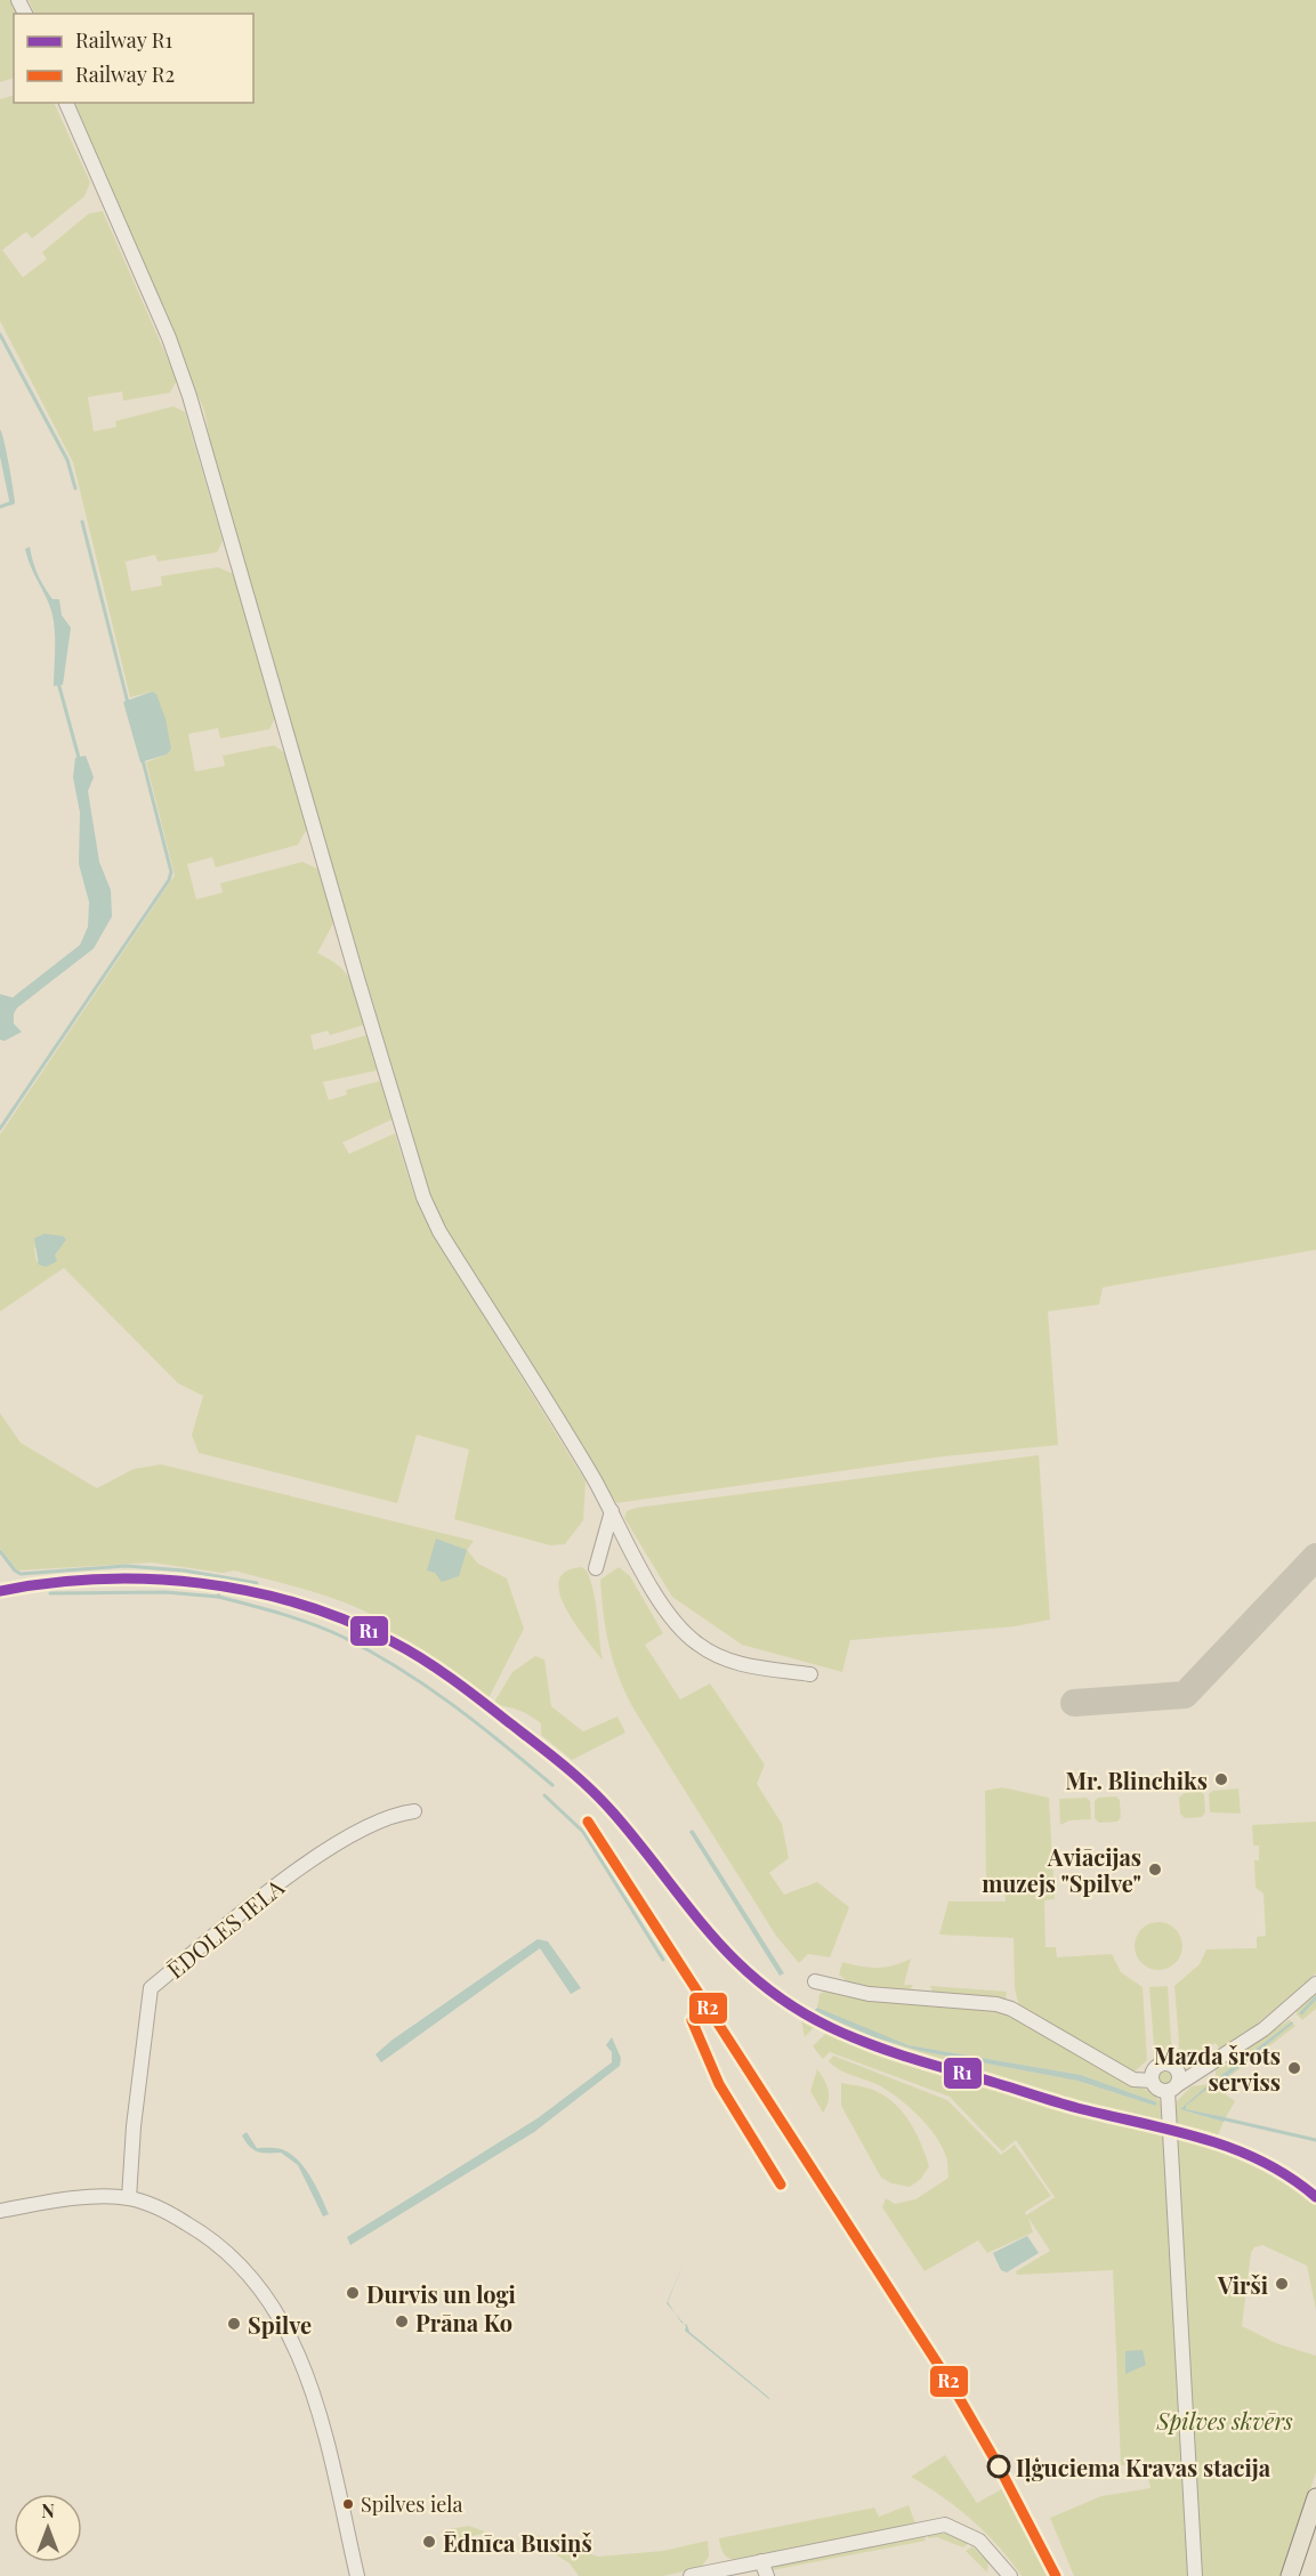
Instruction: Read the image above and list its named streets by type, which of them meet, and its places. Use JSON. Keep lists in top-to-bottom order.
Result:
{
  "streets": {
    "street": ["ĒDOLES IELA"]
  },
  "parks": ["Spilves skvērs"],
  "places": [
    "Mr. Blinchiks",
    "Aviācijas muzejs \"Spilve\"",
    "Mazda šrots serviss",
    "Virši",
    "Durvis un logi",
    "Prāna Ko",
    "Spilve",
    "Iļģuciema Kravas stacija",
    "Spilves iela",
    "Ēdnīca Busiņš"
  ],
  "lines": ["rail line R1", "rail line R2"],
  "legend": ["Railway R1", "Railway R2"],
  "north": "top"
}
